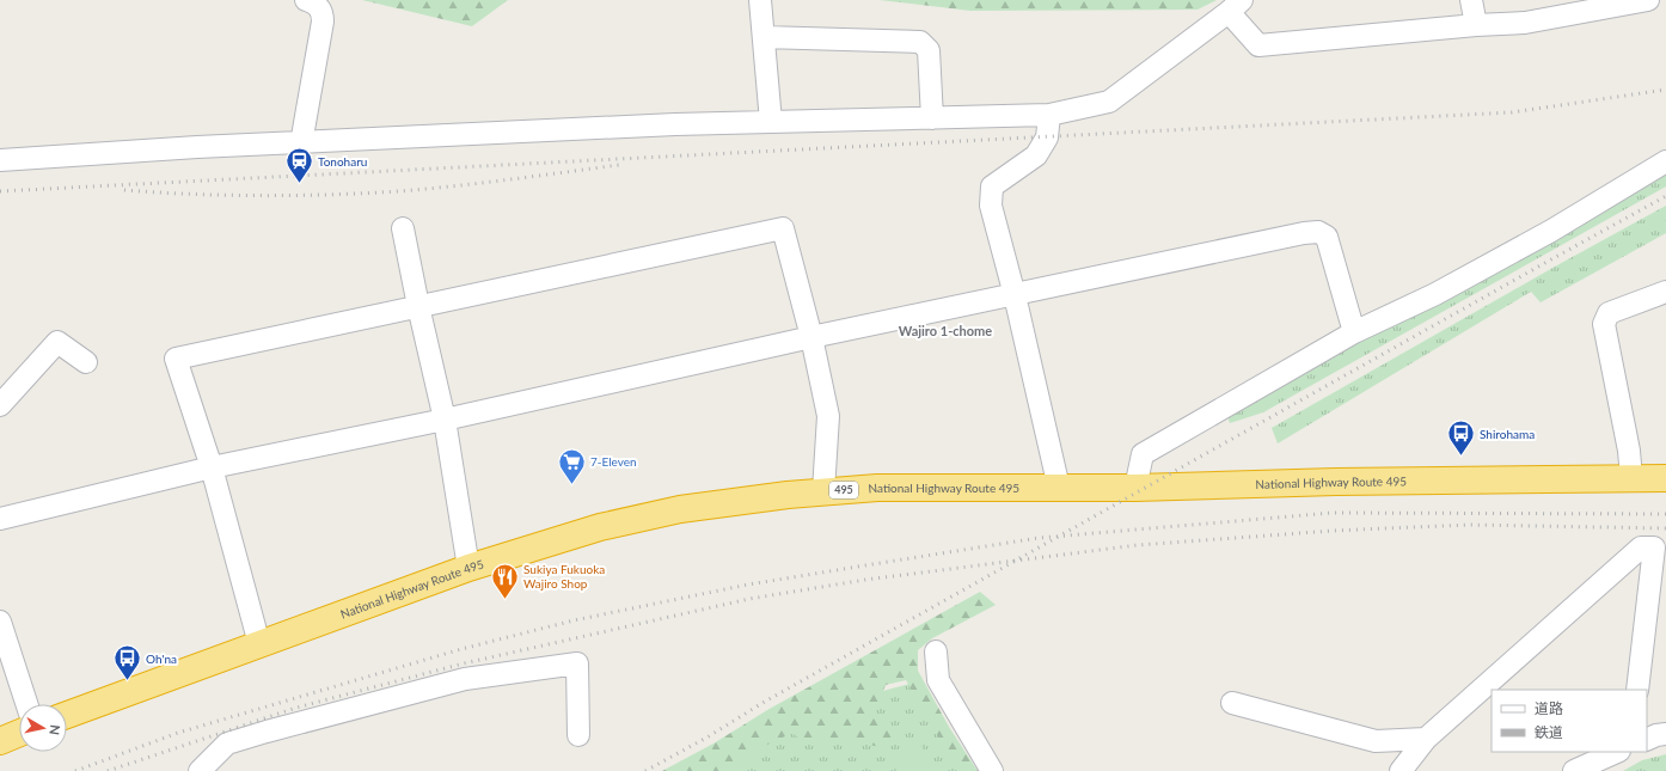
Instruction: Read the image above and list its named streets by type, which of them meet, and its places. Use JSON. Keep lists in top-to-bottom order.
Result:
{
  "streets": {
    "highway": ["National Highway Route 495", "495"]
  },
  "districts": ["Wajiro 1-chome"],
  "places": {
    "station": ["Tonoharu"],
    "bus stop": ["Shirohama", "Oh'na"],
    "supermarket": ["7-Eleven"],
    "restaurant": ["Sukiya Fukuoka Wajiro Shop"]
  },
  "legend": ["道路", "鉄道"],
  "north": "right"
}
